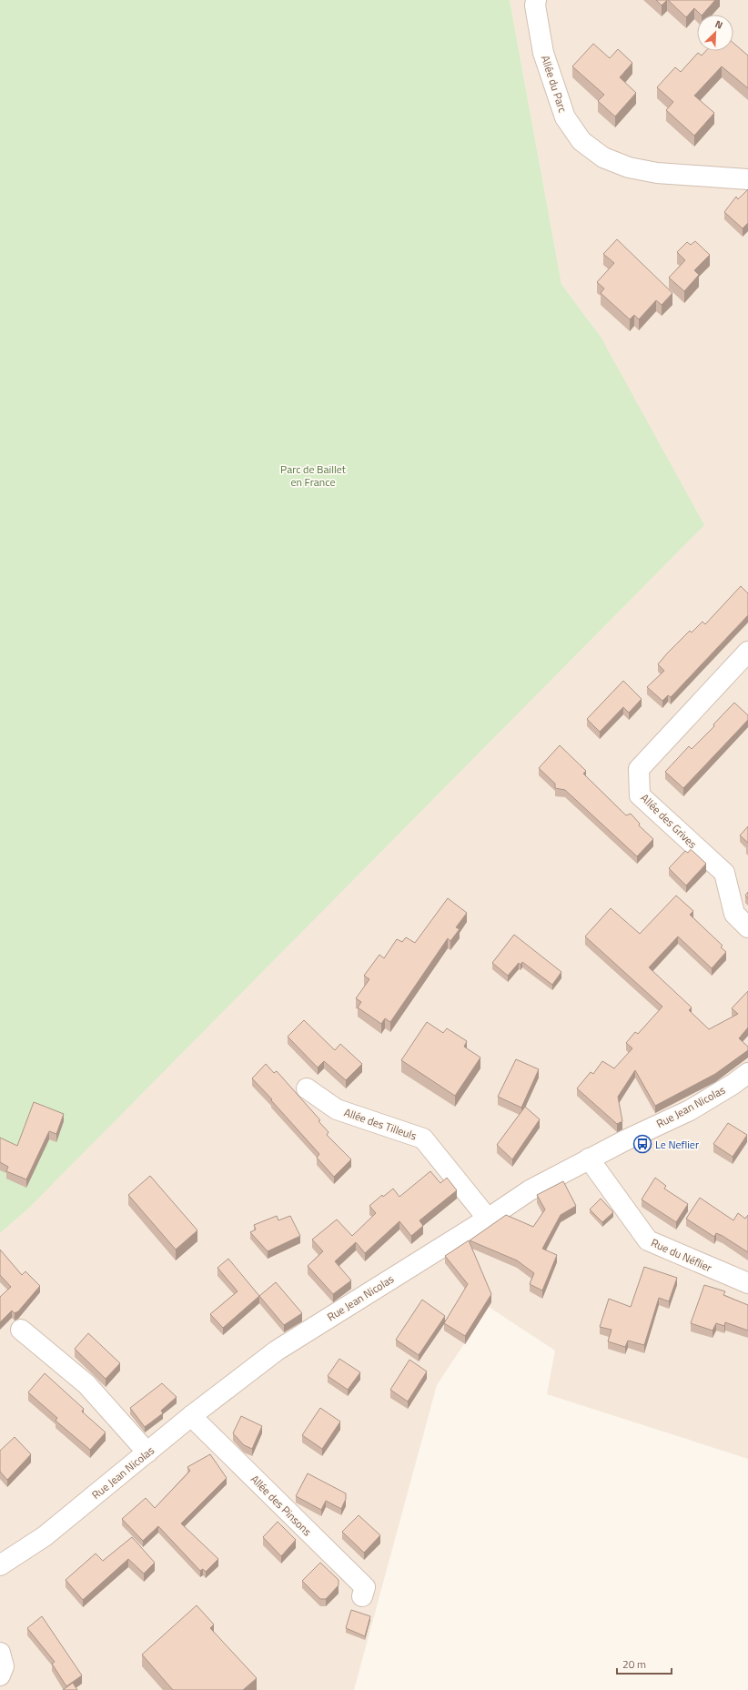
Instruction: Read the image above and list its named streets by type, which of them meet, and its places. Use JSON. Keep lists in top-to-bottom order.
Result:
{
  "streets": {
    "street": [
      "Allée du Parc",
      "Allée des Grives",
      "Rue Jean Nicolas",
      "Allée des Tilleuls",
      "Rue du Néflier",
      "Allée des Pinsons"
    ]
  },
  "crossings": [
    ["Rue Jean Nicolas", "Allée des Tilleuls"],
    ["Rue Jean Nicolas", "Rue du Néflier"],
    ["Rue Jean Nicolas", "Allée des Pinsons"]
  ],
  "parks": ["Parc de Baillet en France"],
  "places": {
    "bus stop": ["Le Neflier"]
  },
  "scale_bar": "20 m",
  "north": "top right"
}
